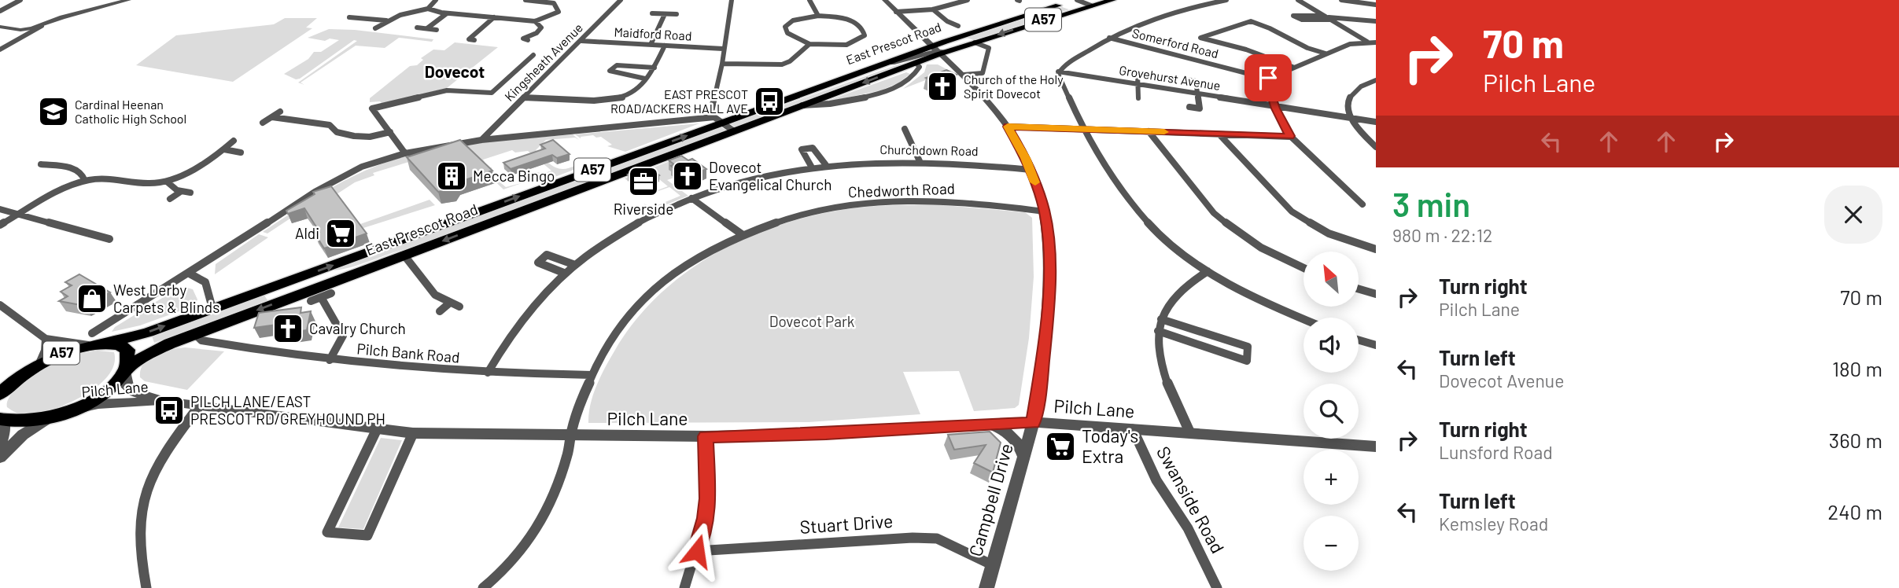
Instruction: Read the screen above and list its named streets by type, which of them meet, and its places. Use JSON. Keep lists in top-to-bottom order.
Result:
{
  "streets": {
    "highway": ["A57", "East Prescot Road"],
    "street": [
      "Maidford Road",
      "Somerford Road",
      "Kingsheath Avenue",
      "Grovehurst Avenue",
      "Churchdown Road",
      "Chedworth Road",
      "Pilch Bank Road",
      "Pilch Lane",
      "Campbell Drive",
      "Swanside Road",
      "Stuart Drive"
    ]
  },
  "crossings": [
    ["A57", "East Prescot Road"],
    ["A57", "Pilch Lane"],
    ["Maidford Road", "Kingsheath Avenue"],
    ["East Prescot Road", "Kingsheath Avenue"],
    ["East Prescot Road", "Pilch Bank Road"],
    ["East Prescot Road", "Pilch Lane"],
    ["East Prescot Road", "Campbell Drive"],
    ["Churchdown Road", "Pilch Bank Road"],
    ["Churchdown Road", "Campbell Drive"],
    ["Chedworth Road", "Pilch Bank Road"],
    ["Chedworth Road", "Pilch Lane"],
    ["Chedworth Road", "Campbell Drive"],
    ["Pilch Lane", "Campbell Drive"],
    ["Pilch Lane", "Swanside Road"],
    ["Campbell Drive", "Stuart Drive"]
  ],
  "districts": ["Dovecot"],
  "parks": ["Dovecot Park"],
  "places": {
    "church": ["Church of the Holy Spirit Dovecot", "Dovecot Evangelical Church", "Cavalry Church"],
    "bus stop": ["EAST PRESCOT ROAD/ACKERS HALL AVE", "PILCH LANE/EAST PRESCOT RD/GREYHOUND PH"],
    "school or university": ["Cardinal Heenan Catholic High School"],
    "building": ["Mecca Bingo"],
    "office": ["Riverside"],
    "supermarket": ["Aldi", "Today's Extra"],
    "shop": ["West Derby Carpets & Blinds"]
  },
  "north": "top left",
  "page": {
    "turn": ["70 m", "Pilch Lane"],
    "heading": ["3 min", "980 m · 22:12"],
    "map_buttons": ["+", "−"],
    "list": [
      {
        "name": "Turn right",
        "note": "Pilch Lane",
        "value": "70 m"
      },
      {
        "name": "Turn left",
        "note": "Dovecot Avenue",
        "value": "180 m"
      },
      {
        "name": "Turn right",
        "note": "Lunsford Road",
        "value": "360 m"
      },
      {
        "name": "Turn left",
        "note": "Kemsley Road",
        "value": "240 m"
      }
    ]
  }
}
